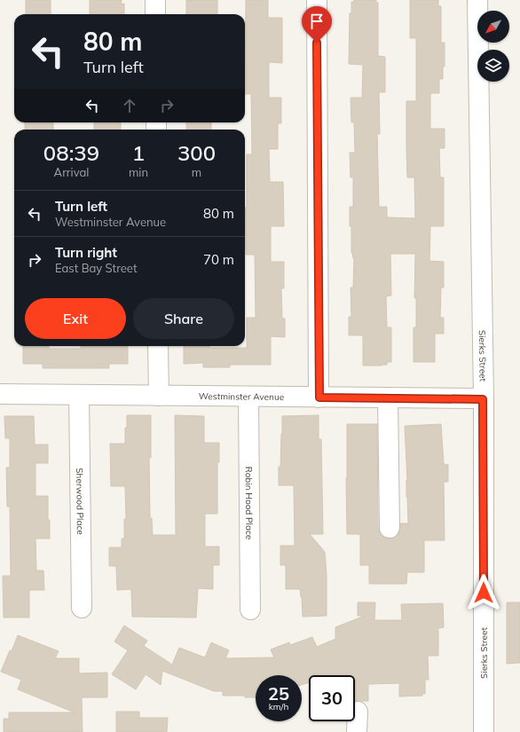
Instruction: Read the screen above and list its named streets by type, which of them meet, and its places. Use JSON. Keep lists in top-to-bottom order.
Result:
{
  "streets": {
    "street": [
      "Sierks Street",
      "Westminster Avenue",
      "Sherwood Place",
      "Robin Hood Place"
    ]
  },
  "crossings": [
    ["Sierks Street", "Westminster Avenue"],
    ["Westminster Avenue", "Sherwood Place"],
    ["Westminster Avenue", "Robin Hood Place"]
  ],
  "north": "bottom left",
  "page": {
    "turn": ["80 m", "Turn left"],
    "eta": [
      "08:39",
      "Arrival",
      "1",
      "min",
      "300",
      "m"
    ],
    "list": [
      {
        "name": "Turn left",
        "note": "Westminster Avenue",
        "value": "80 m"
      },
      {
        "name": "Turn right",
        "note": "East Bay Street",
        "value": "70 m"
      }
    ],
    "buttons": ["Exit", "Share"],
    "speed": "25 km/h",
    "limit": "30"
  }
}
